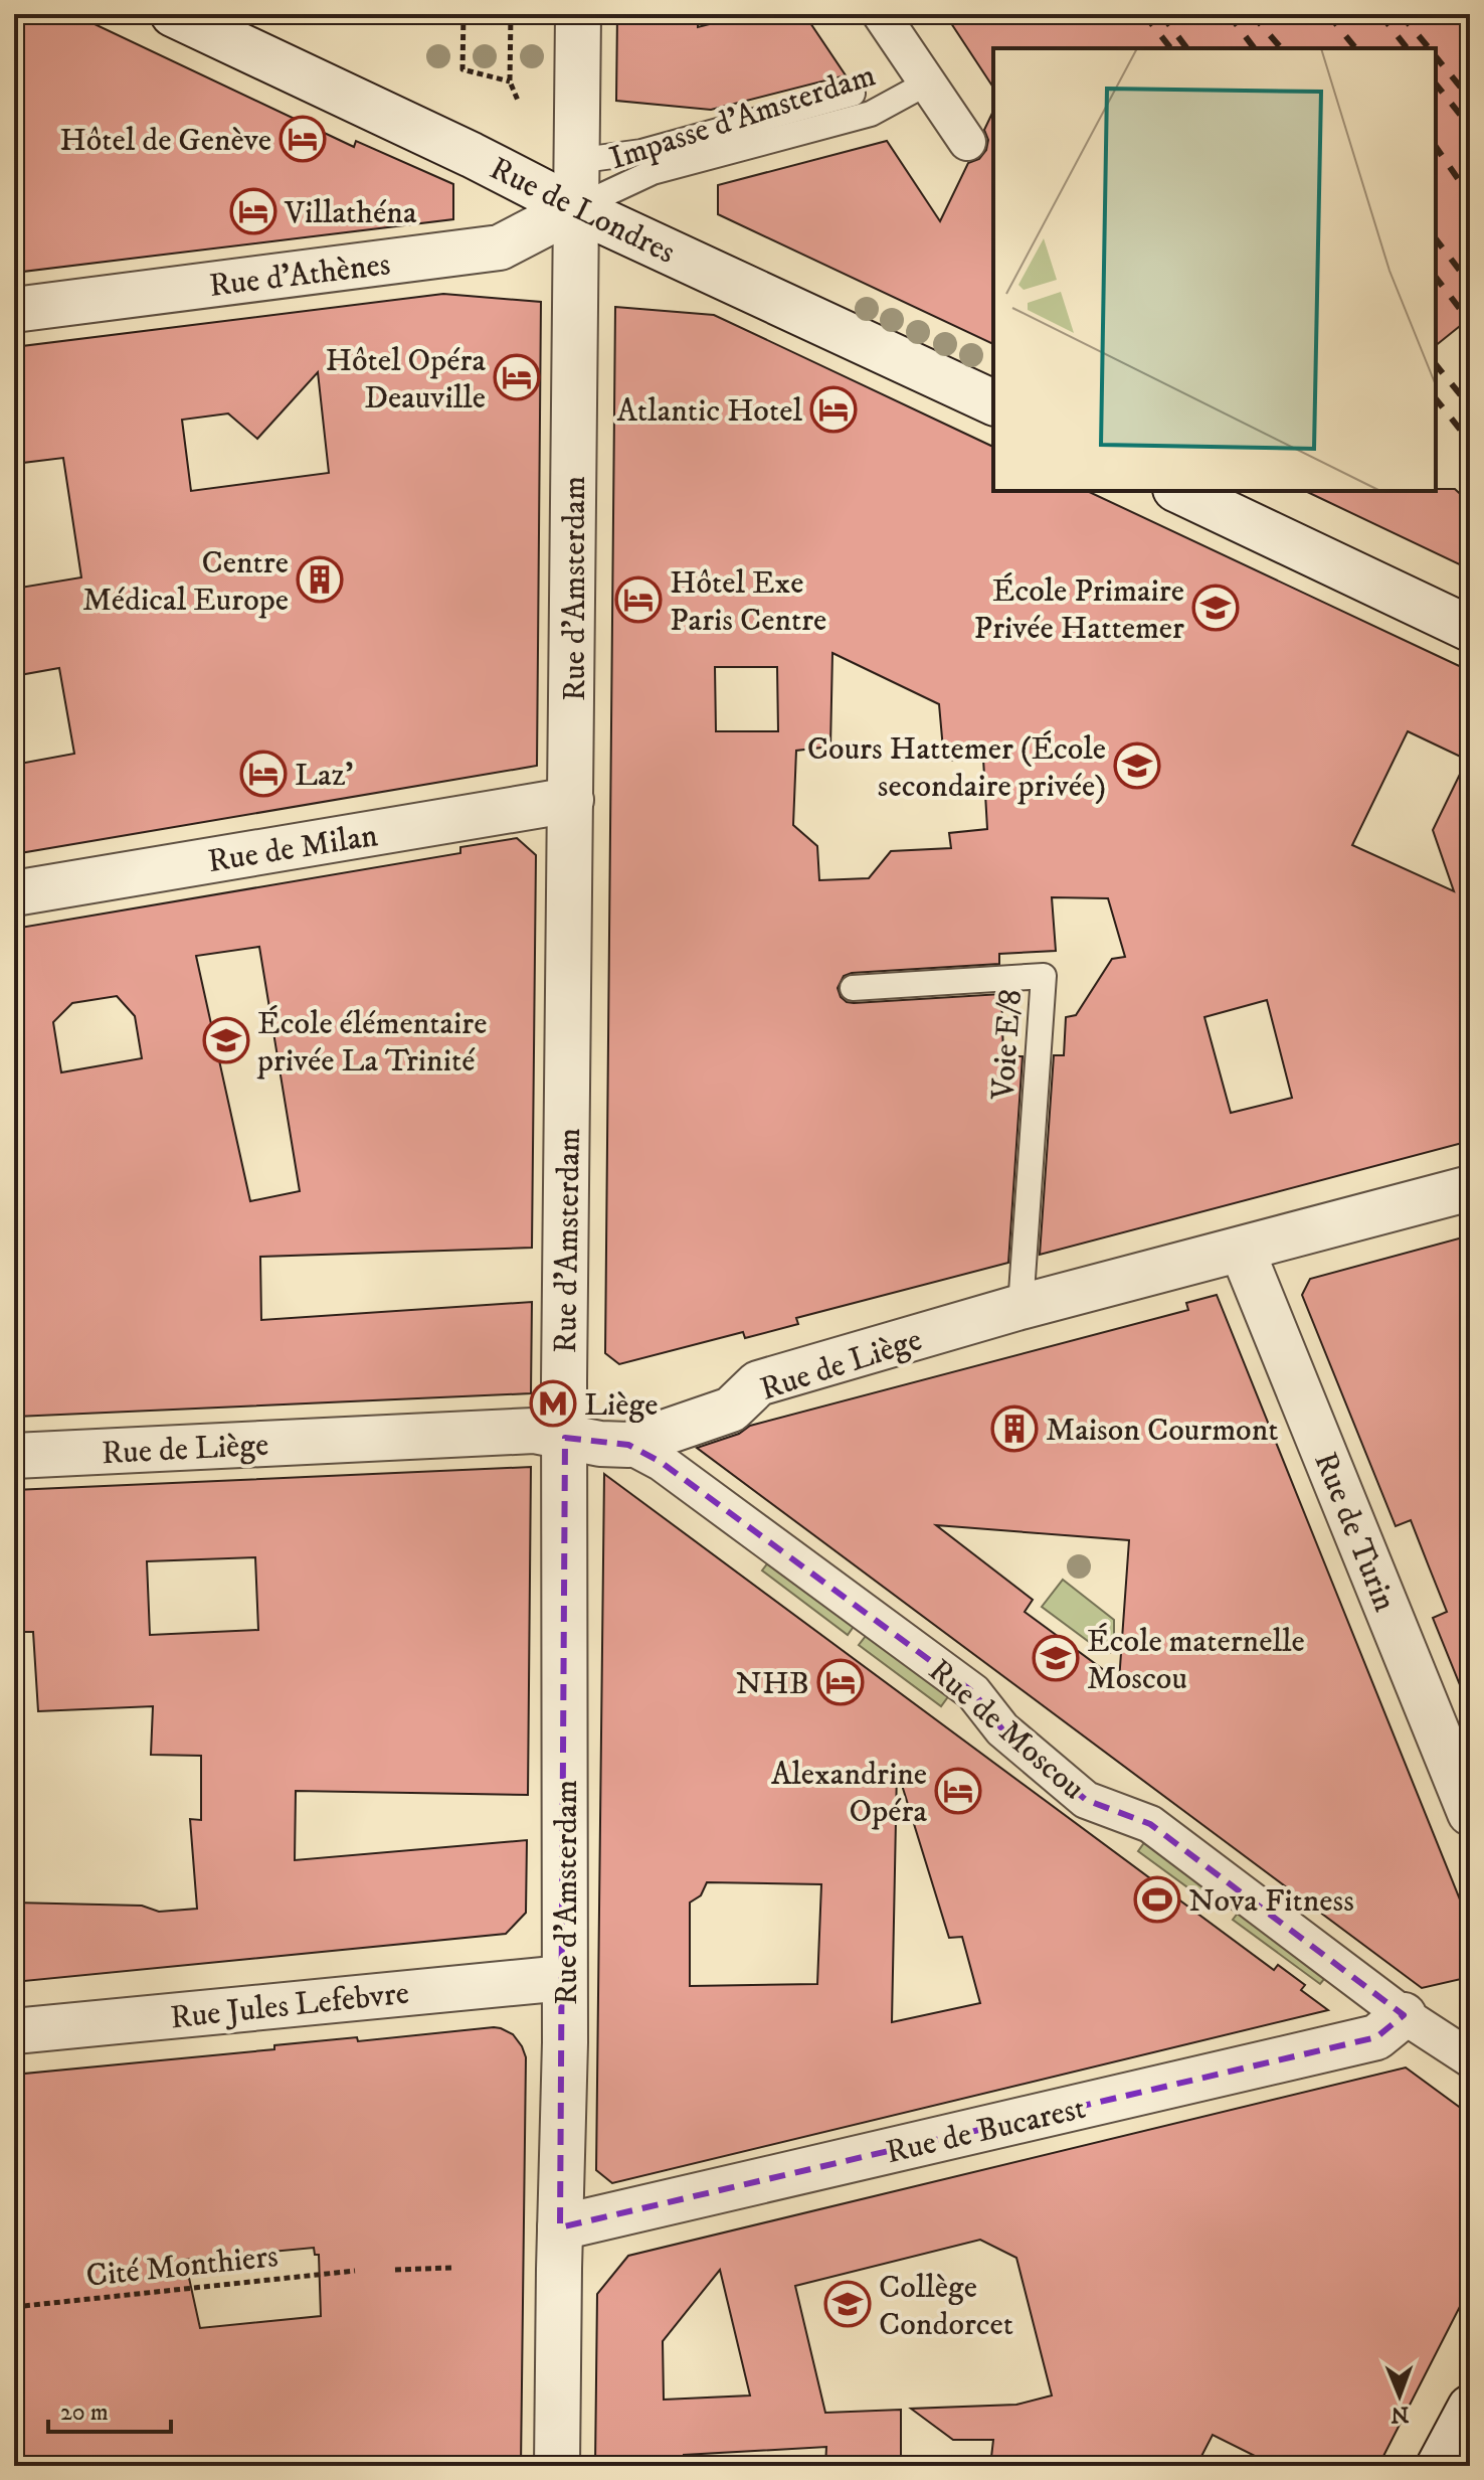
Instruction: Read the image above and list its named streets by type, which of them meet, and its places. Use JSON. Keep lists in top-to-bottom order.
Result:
{
  "streets": {
    "street": [
      "Rue de Londres",
      "Rue d'Athènes",
      "Rue d'Amsterdam",
      "Rue de Milan",
      "Rue de Liège",
      "Rue de Turin",
      "Rue de Moscou",
      "Rue Jules Lefebvre",
      "Rue de Bucarest"
    ],
    "lane": ["Impasse d'Amsterdam", "Voie E/8"],
    "path": ["Cité Monthiers"]
  },
  "crossings": [
    ["Impasse d'Amsterdam", "Rue de Londres"],
    ["Impasse d'Amsterdam", "Rue d'Athènes"],
    ["Impasse d'Amsterdam", "Rue d'Amsterdam"],
    ["Rue de Londres", "Rue d'Athènes"],
    ["Rue de Londres", "Rue d'Amsterdam"],
    ["Rue d'Athènes", "Rue d'Amsterdam"],
    ["Rue d'Amsterdam", "Rue de Milan"],
    ["Rue d'Amsterdam", "Rue de Liège"],
    ["Rue d'Amsterdam", "Rue Jules Lefebvre"],
    ["Rue d'Amsterdam", "Rue de Bucarest"],
    ["Voie E/8", "Rue de Liège"],
    ["Rue de Liège", "Rue de Turin"],
    ["Rue de Liège", "Rue de Moscou"],
    ["Rue de Moscou", "Rue de Bucarest"]
  ],
  "places": {
    "hotel": [
      "Hôtel de Genève",
      "Villathéna",
      "Hôtel Opéra Deauville",
      "Atlantic Hotel",
      "Hôtel Exe Paris Centre",
      "Laz'",
      "NHB",
      "Alexandrine Opéra"
    ],
    "building": ["Centre Médical Europe", "Maison Courmont"],
    "school or university": [
      "École Primaire Privée Hattemer",
      "Cours Hattemer (École secondaire privée)",
      "École élémentaire privée La Trinité",
      "École maternelle Moscou",
      "Collège Condorcet"
    ],
    "metro station": ["Liège"],
    "sports": ["Nova Fitness"]
  },
  "scale_bar": "20 m",
  "north": "bottom"
}
